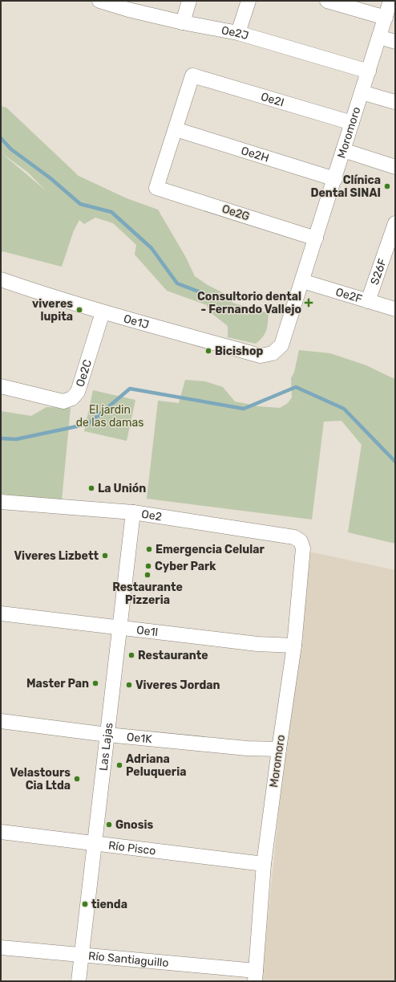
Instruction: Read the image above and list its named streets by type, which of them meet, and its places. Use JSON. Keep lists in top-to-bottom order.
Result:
{
  "streets": {
    "street": [
      "Oe2J",
      "Oe2I",
      "Moromoro",
      "Oe2H",
      "Oe2G",
      "S26F",
      "Oe2F",
      "Oe1J",
      "Oe2C",
      "Oe2",
      "Oe1l",
      "Oe1K",
      "Las Lajas",
      "Río Pisco",
      "Río Santiaguillo"
    ]
  },
  "crossings": [
    ["Oe2J", "Moromoro"],
    ["Oe2I", "Moromoro"],
    ["Oe2I", "Oe2H"],
    ["Oe2I", "Oe2G"],
    ["Moromoro", "Oe2H"],
    ["Moromoro", "Oe2G"],
    ["Moromoro", "Oe2F"],
    ["Moromoro", "Oe1J"],
    ["Moromoro", "Oe2"],
    ["Moromoro", "Oe1l"],
    ["Moromoro", "Oe1K"],
    ["Moromoro", "Río Pisco"],
    ["Moromoro", "Río Santiaguillo"],
    ["Oe2H", "Oe2G"],
    ["S26F", "Oe2F"],
    ["Oe1J", "Oe2C"],
    ["Oe2", "Las Lajas"],
    ["Oe1l", "Las Lajas"],
    ["Oe1K", "Las Lajas"],
    ["Las Lajas", "Río Pisco"],
    ["Las Lajas", "Río Santiaguillo"]
  ],
  "parks": ["El jardin de las damas"],
  "places": {
    "other": [
      "Clínica Dental SINAI",
      "viveres lupita",
      "Bicishop",
      "La Unión",
      "Emergencia Celular",
      "Viveres Lizbett",
      "Cyber Park",
      "Restaurante Pizzeria",
      "Restaurante",
      "Master Pan",
      "Viveres Jordan",
      "Adriana Peluqueria",
      "Velastours Cia Ltda",
      "Gnosis",
      "tienda"
    ],
    "health": ["Consultorio dental - Fernando Vallejo"]
  }
}
